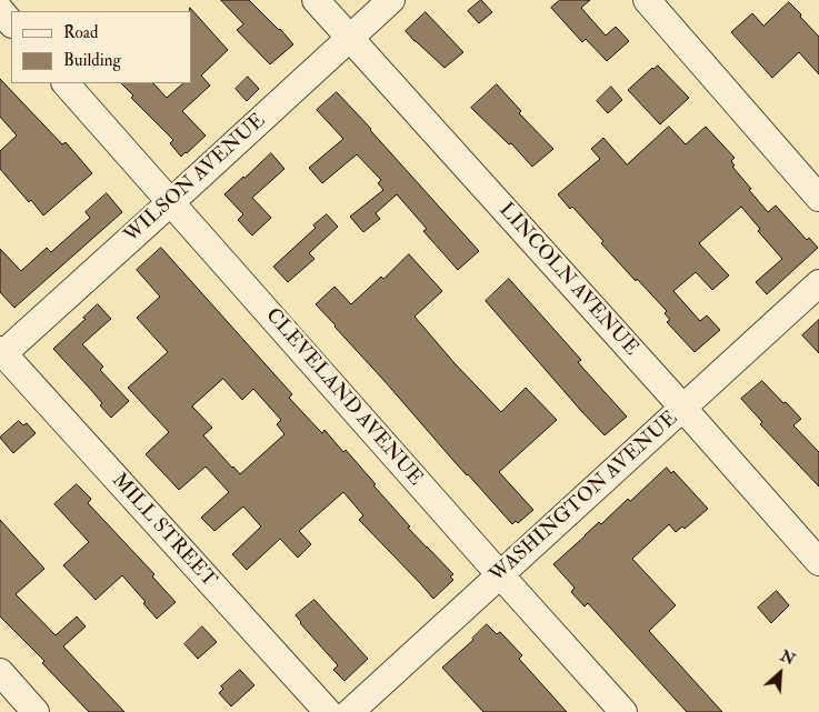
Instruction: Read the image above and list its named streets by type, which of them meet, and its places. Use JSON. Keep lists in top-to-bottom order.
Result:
{
  "streets": {
    "street": [
      "WILSON AVENUE",
      "LINCOLN AVENUE",
      "CLEVELAND AVENUE",
      "WASHINGTON AVENUE",
      "MILL STREET"
    ]
  },
  "crossings": [
    ["WILSON AVENUE", "LINCOLN AVENUE"],
    ["WILSON AVENUE", "CLEVELAND AVENUE"],
    ["WILSON AVENUE", "MILL STREET"],
    ["LINCOLN AVENUE", "WASHINGTON AVENUE"],
    ["CLEVELAND AVENUE", "WASHINGTON AVENUE"]
  ],
  "legend": ["Road", "Building"],
  "north": "top right"
}
